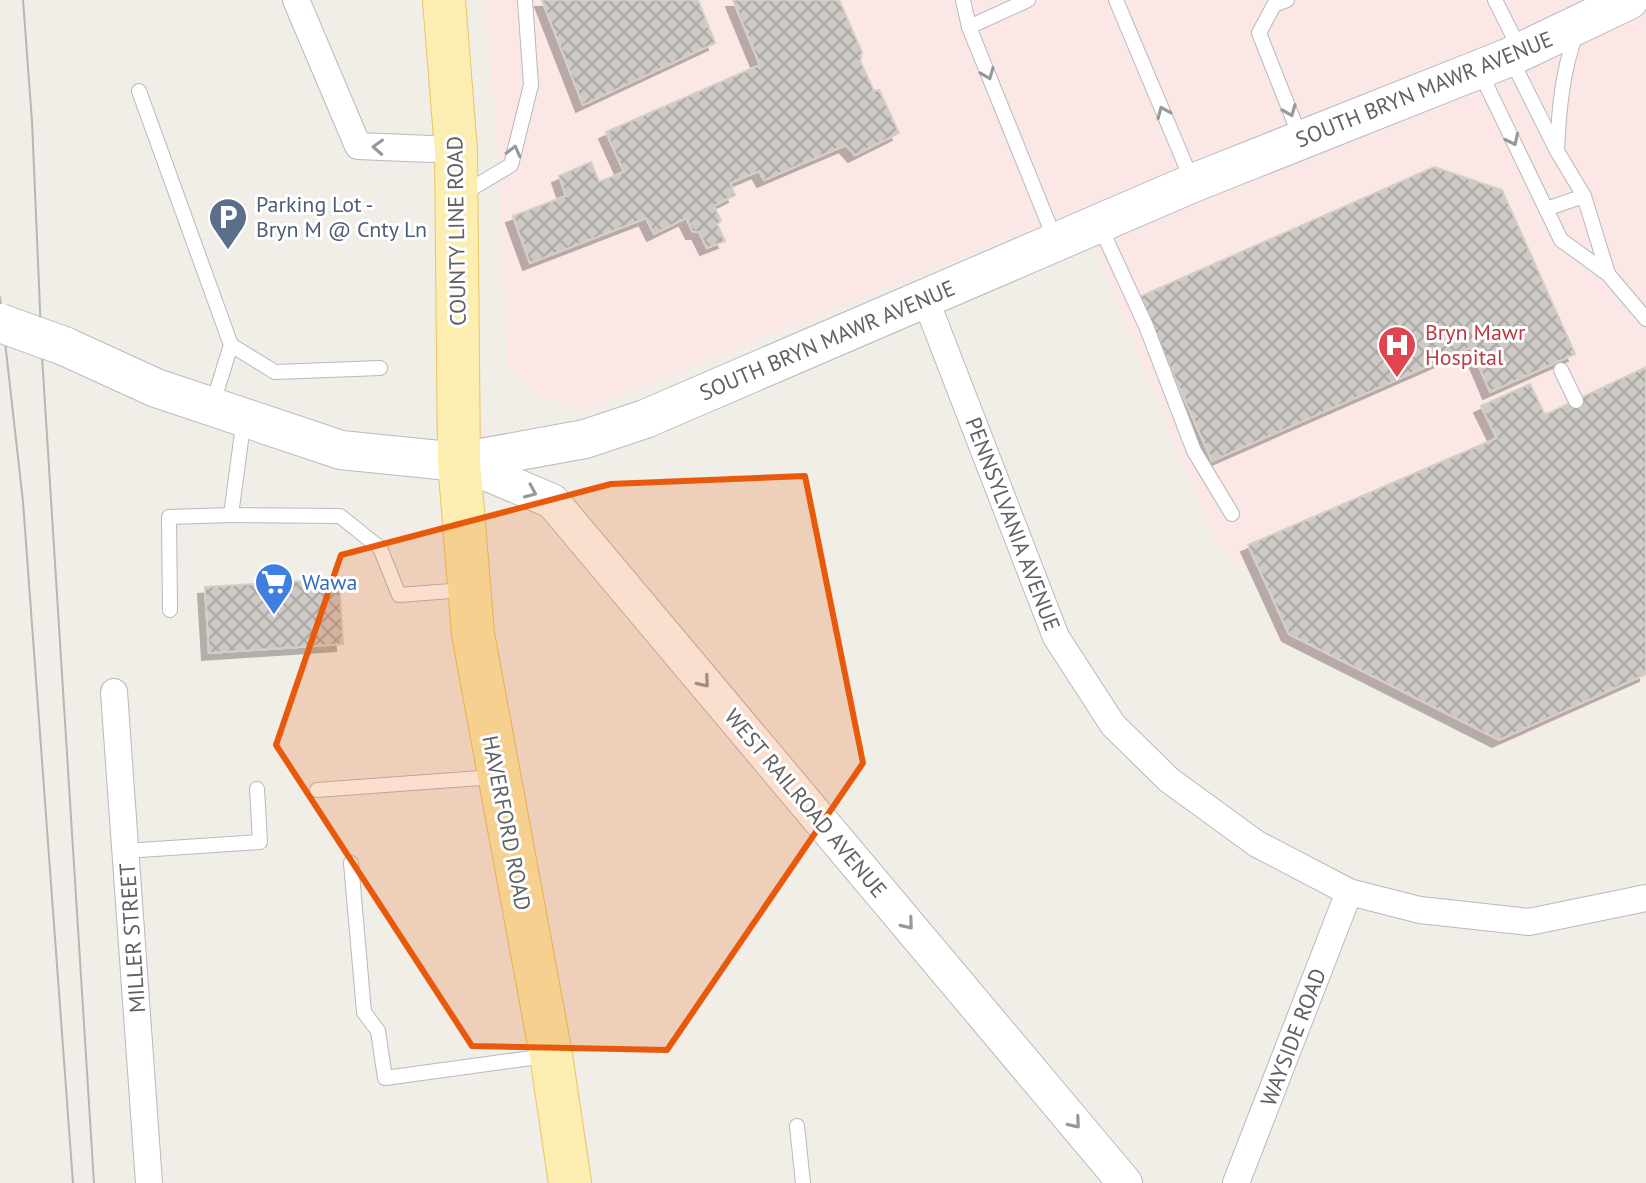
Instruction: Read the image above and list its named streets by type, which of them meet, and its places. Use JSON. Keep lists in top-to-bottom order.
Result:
{
  "streets": {
    "main road": ["SOUTH BRYN MAWR AVENUE", "COUNTY LINE ROAD", "HAVERFORD ROAD"],
    "street": [
      "PENNSYLVANIA AVENUE",
      "WEST RAILROAD AVENUE",
      "MILLER STREET",
      "WAYSIDE ROAD"
    ]
  },
  "crossings": [
    ["SOUTH BRYN MAWR AVENUE", "COUNTY LINE ROAD"],
    ["SOUTH BRYN MAWR AVENUE", "PENNSYLVANIA AVENUE"],
    ["SOUTH BRYN MAWR AVENUE", "WEST RAILROAD AVENUE"],
    ["SOUTH BRYN MAWR AVENUE", "HAVERFORD ROAD"],
    ["COUNTY LINE ROAD", "WEST RAILROAD AVENUE"],
    ["COUNTY LINE ROAD", "HAVERFORD ROAD"],
    ["PENNSYLVANIA AVENUE", "WAYSIDE ROAD"],
    ["WEST RAILROAD AVENUE", "HAVERFORD ROAD"]
  ],
  "one_way": ["WEST RAILROAD AVENUE"],
  "places": {
    "parking": ["Parking Lot - Bryn M @ Cnty Ln"],
    "hospital": ["Bryn Mawr Hospital"],
    "supermarket": ["Wawa"]
  }
}
